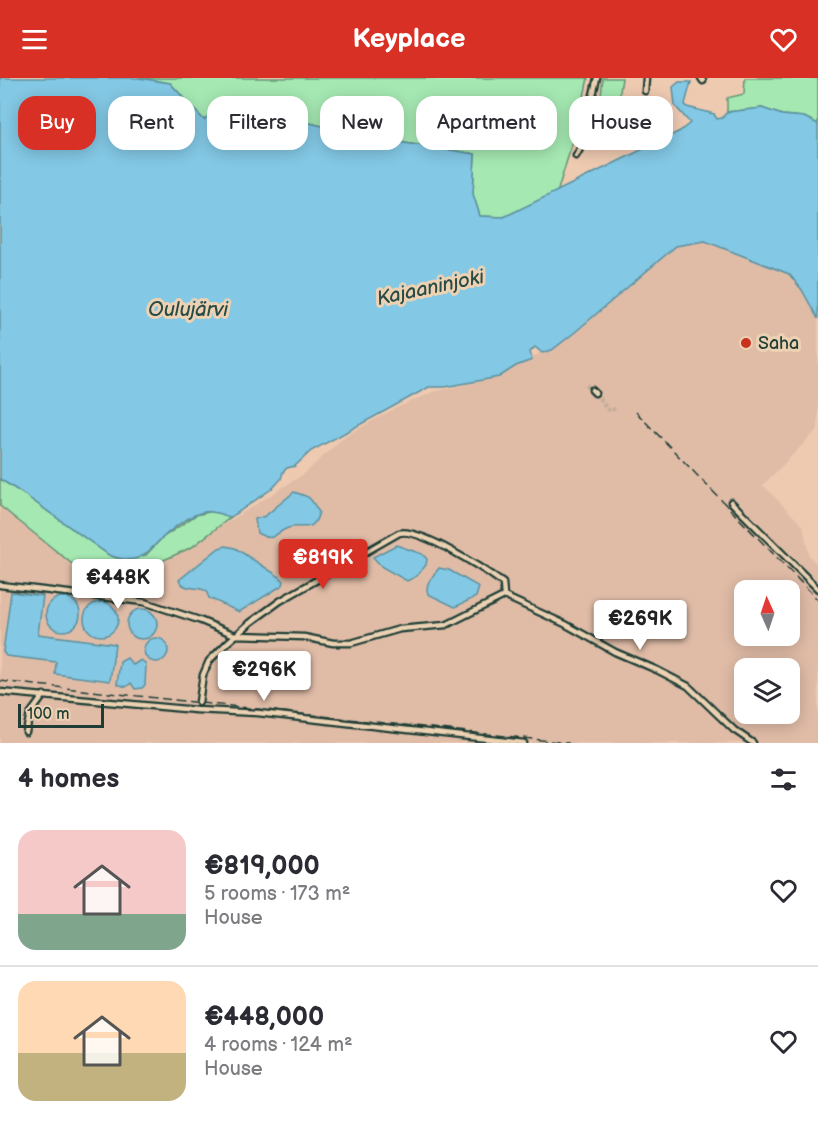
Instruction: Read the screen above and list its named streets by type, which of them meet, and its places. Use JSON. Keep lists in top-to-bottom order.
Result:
{
  "water": ["Kajaaninjoki", "Oulujärvi"],
  "places": ["Saha"],
  "scale_bar": "100 m",
  "north": "top",
  "page": {
    "header": "Keyplace",
    "chip": [
      "Buy",
      "Rent",
      "Filters",
      "New",
      "Apartment",
      "House"
    ],
    "price": [
      "€819K",
      "€448K",
      "€269K",
      "€296K"
    ],
    "scale": "100 m",
    "heading": "4 homes",
    "list": [
      {
        "name": "€819,000",
        "note": "5 rooms · 173 m² · House"
      },
      {
        "name": "€448,000",
        "note": "4 rooms · 124 m² · House"
      }
    ]
  }
}
